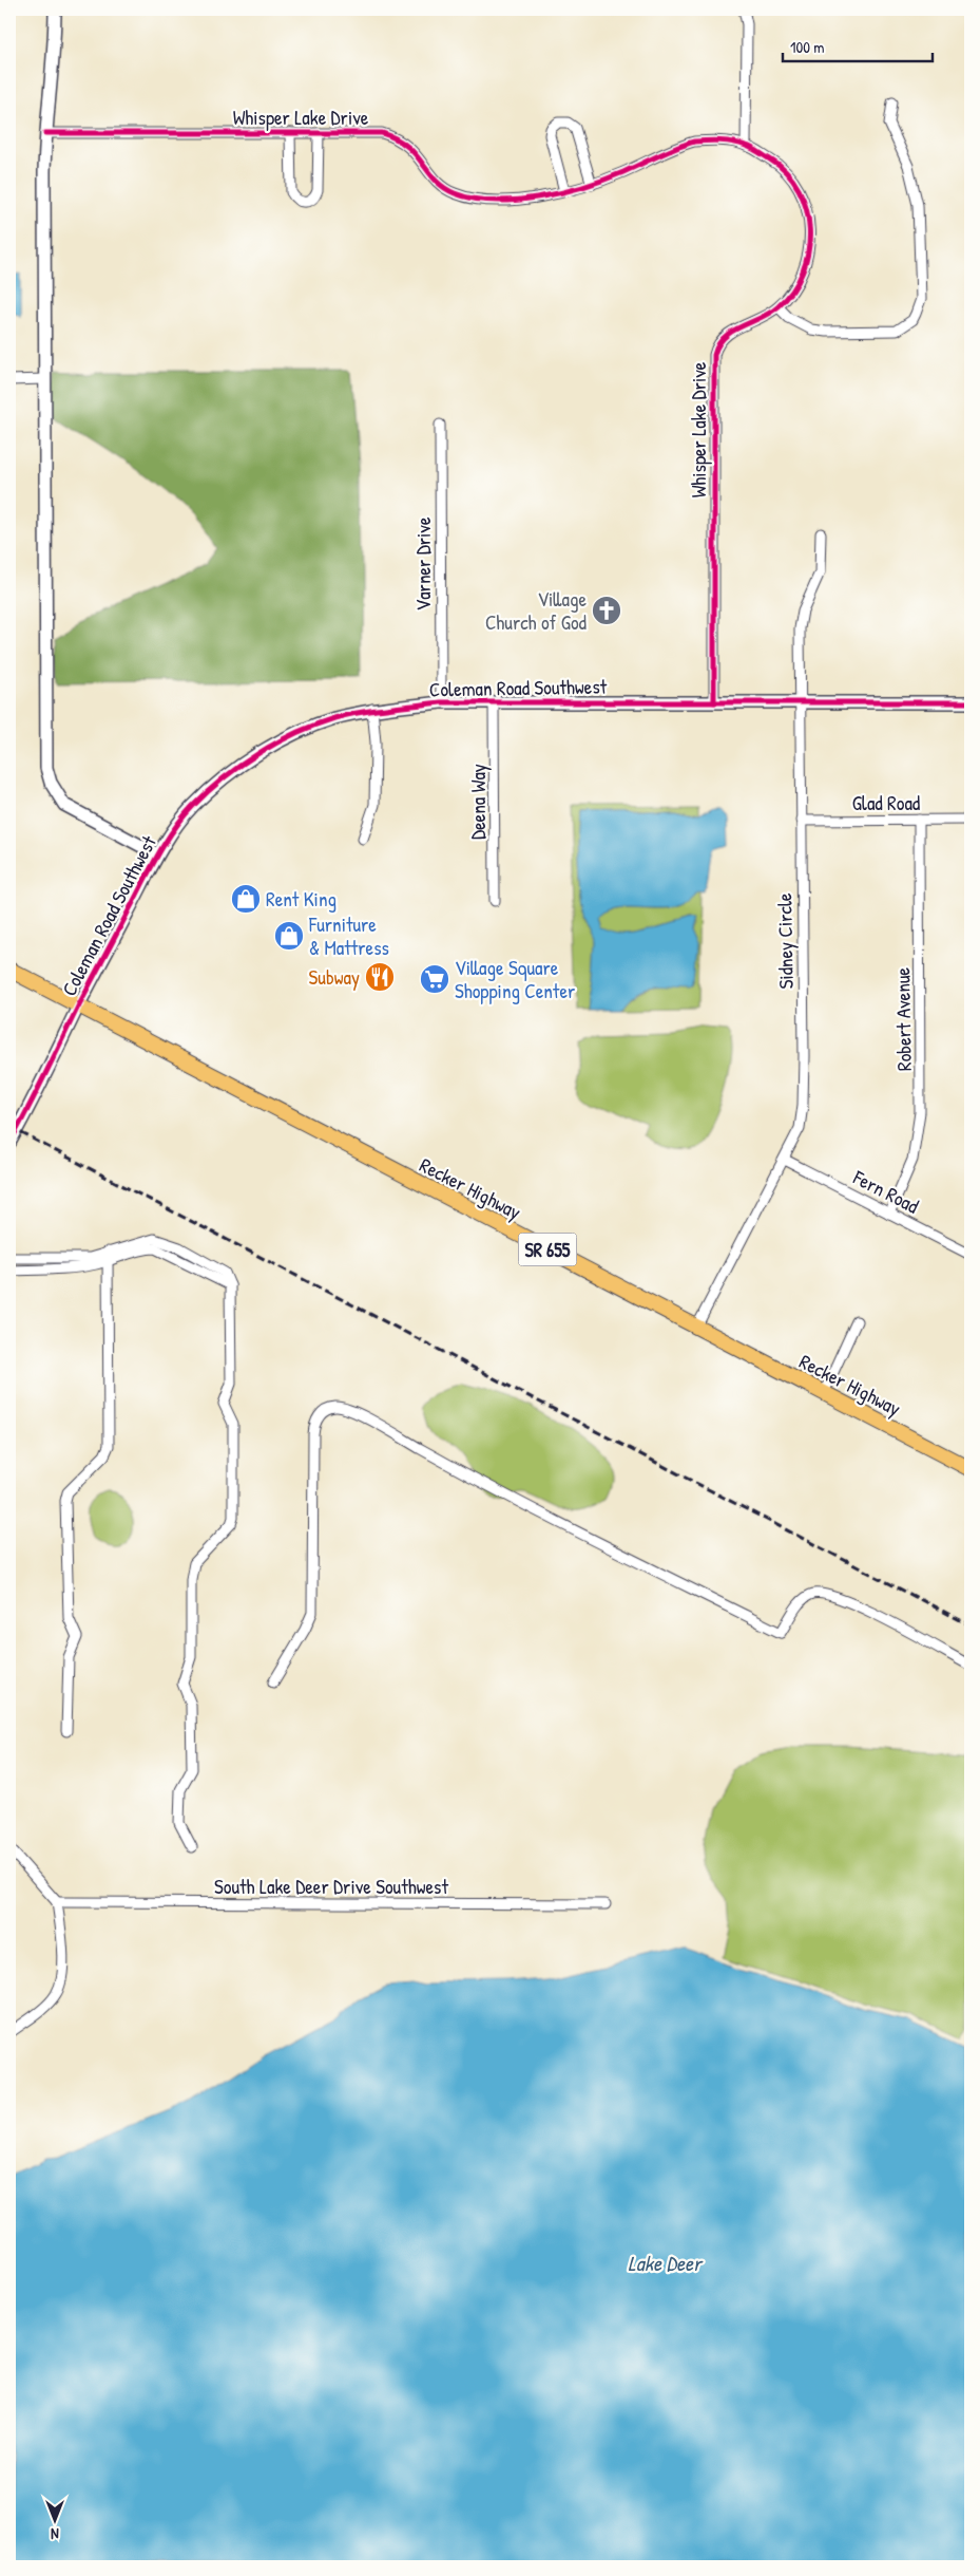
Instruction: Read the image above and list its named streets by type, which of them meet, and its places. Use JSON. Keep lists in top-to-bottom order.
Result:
{
  "streets": {
    "main road": ["Recker Highway", "SR 655"],
    "street": [
      "Whisper Lake Drive",
      "Varner Drive",
      "Coleman Road Southwest",
      "Deena Way",
      "Glad Road",
      "Sidney Circle",
      "Robert Avenue",
      "Fern Road",
      "South Lake Deer Drive Southwest"
    ]
  },
  "crossings": [
    ["Whisper Lake Drive", "Coleman Road Southwest"],
    ["Varner Drive", "Coleman Road Southwest"],
    ["Coleman Road Southwest", "Deena Way"],
    ["Coleman Road Southwest", "Sidney Circle"],
    ["Coleman Road Southwest", "Recker Highway"],
    ["Glad Road", "Sidney Circle"],
    ["Glad Road", "Robert Avenue"],
    ["Sidney Circle", "Recker Highway"],
    ["Sidney Circle", "Fern Road"],
    ["Robert Avenue", "Fern Road"]
  ],
  "water": ["Lake Deer"],
  "places": {
    "church": ["Village Church of God"],
    "shop": ["Rent King", "Furniture & Mattress"],
    "restaurant": ["Subway"],
    "supermarket": ["Village Square Shopping Center"]
  },
  "scale_bar": "100 m",
  "north": "bottom"
}
